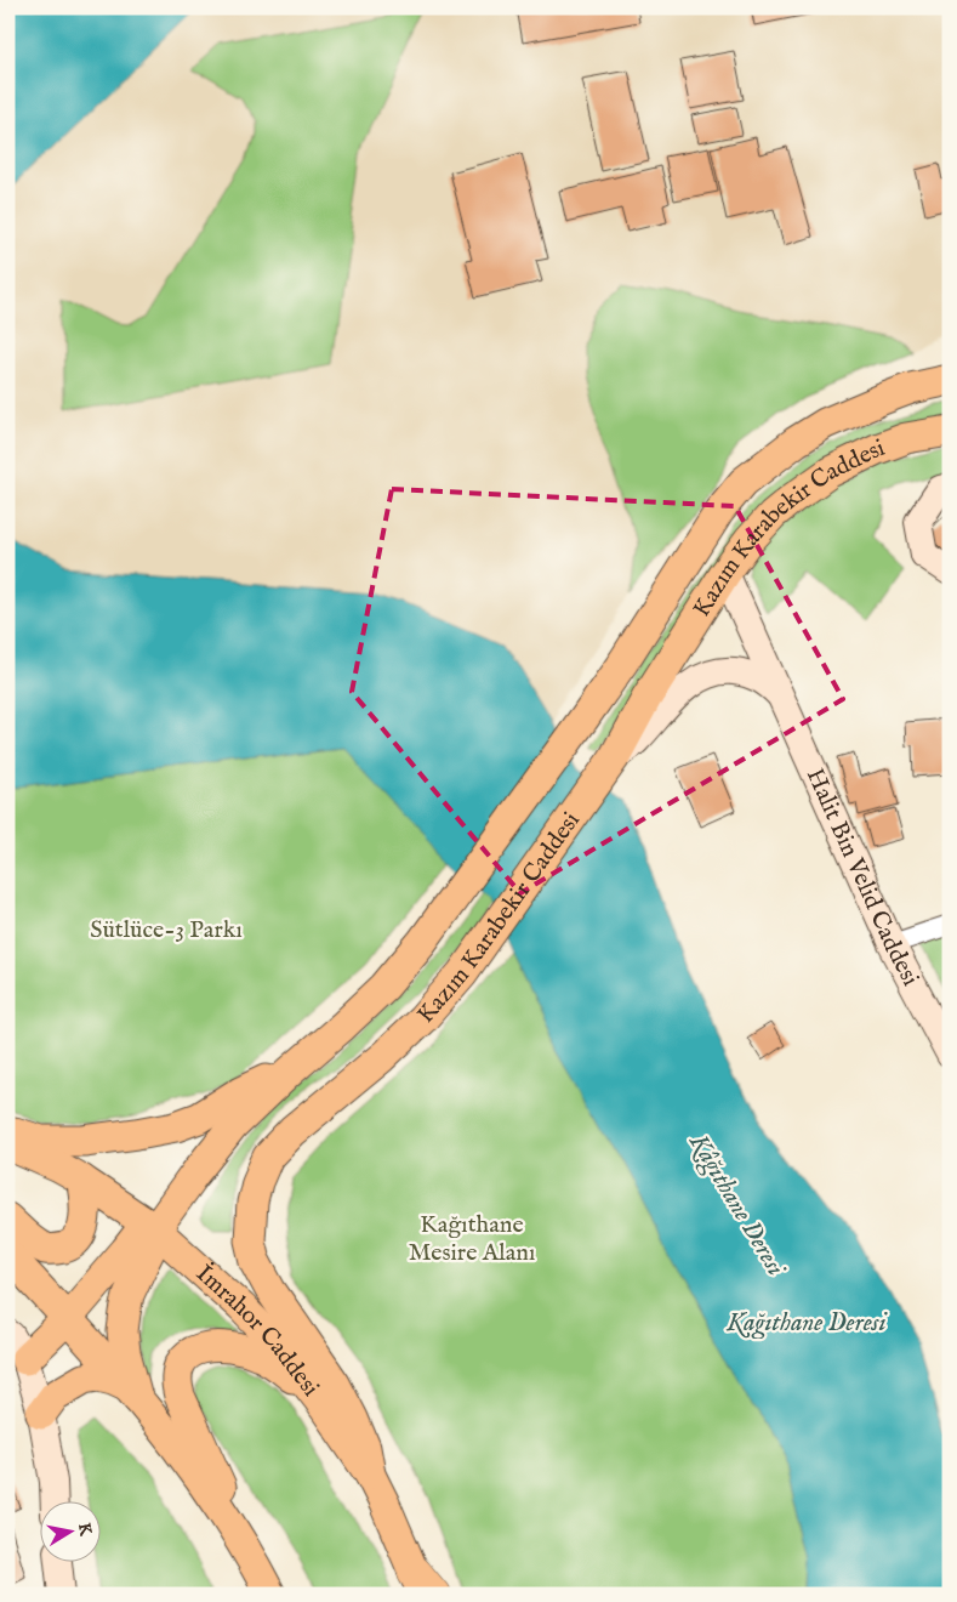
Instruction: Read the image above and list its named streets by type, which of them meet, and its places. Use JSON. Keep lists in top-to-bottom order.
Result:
{
  "streets": {
    "main road": ["Kazım Karabekir Caddesi", "Halit Bin Velid Caddesi", "İmrahor Caddesi"]
  },
  "crossings": [
    ["Kazım Karabekir Caddesi", "Halit Bin Velid Caddesi"],
    ["Kazım Karabekir Caddesi", "İmrahor Caddesi"]
  ],
  "water": ["Kâğıthane Deresi", "Kağıthane Deresi"],
  "parks": ["Sütlüce-3 Parkı", "Kağıthane Mesire Alanı"],
  "north": "right"
}
